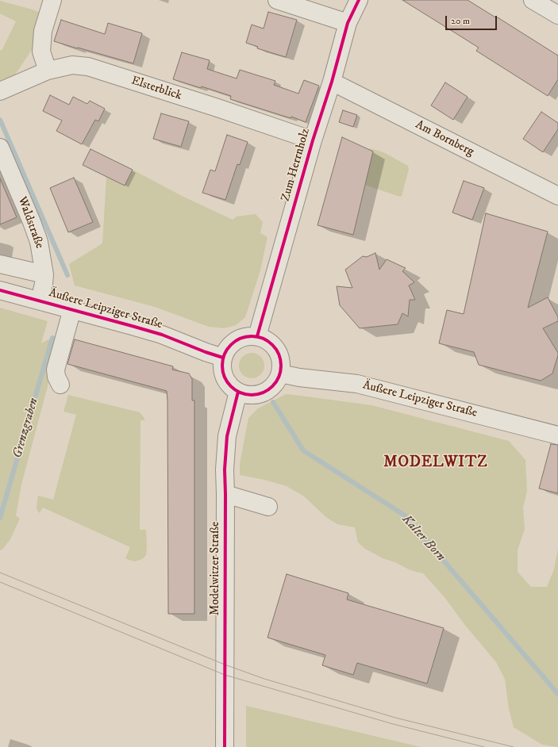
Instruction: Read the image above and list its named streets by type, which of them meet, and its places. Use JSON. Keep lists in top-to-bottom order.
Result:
{
  "streets": {
    "street": [
      "Elsterblick",
      "Am Bornberg",
      "Zum Herrnholz",
      "Waldstraße",
      "Äußere Leipziger Straße",
      "Modelwitzer Straße"
    ]
  },
  "crossings": [
    ["Elsterblick", "Zum Herrnholz"],
    ["Am Bornberg", "Zum Herrnholz"],
    ["Zum Herrnholz", "Äußere Leipziger Straße"],
    ["Zum Herrnholz", "Modelwitzer Straße"],
    ["Waldstraße", "Äußere Leipziger Straße"],
    ["Äußere Leipziger Straße", "Modelwitzer Straße"]
  ],
  "districts": ["MODELWITZ"],
  "water": ["Grenzgraben", "Kalter Born"],
  "scale_bar": "20 m"
}
